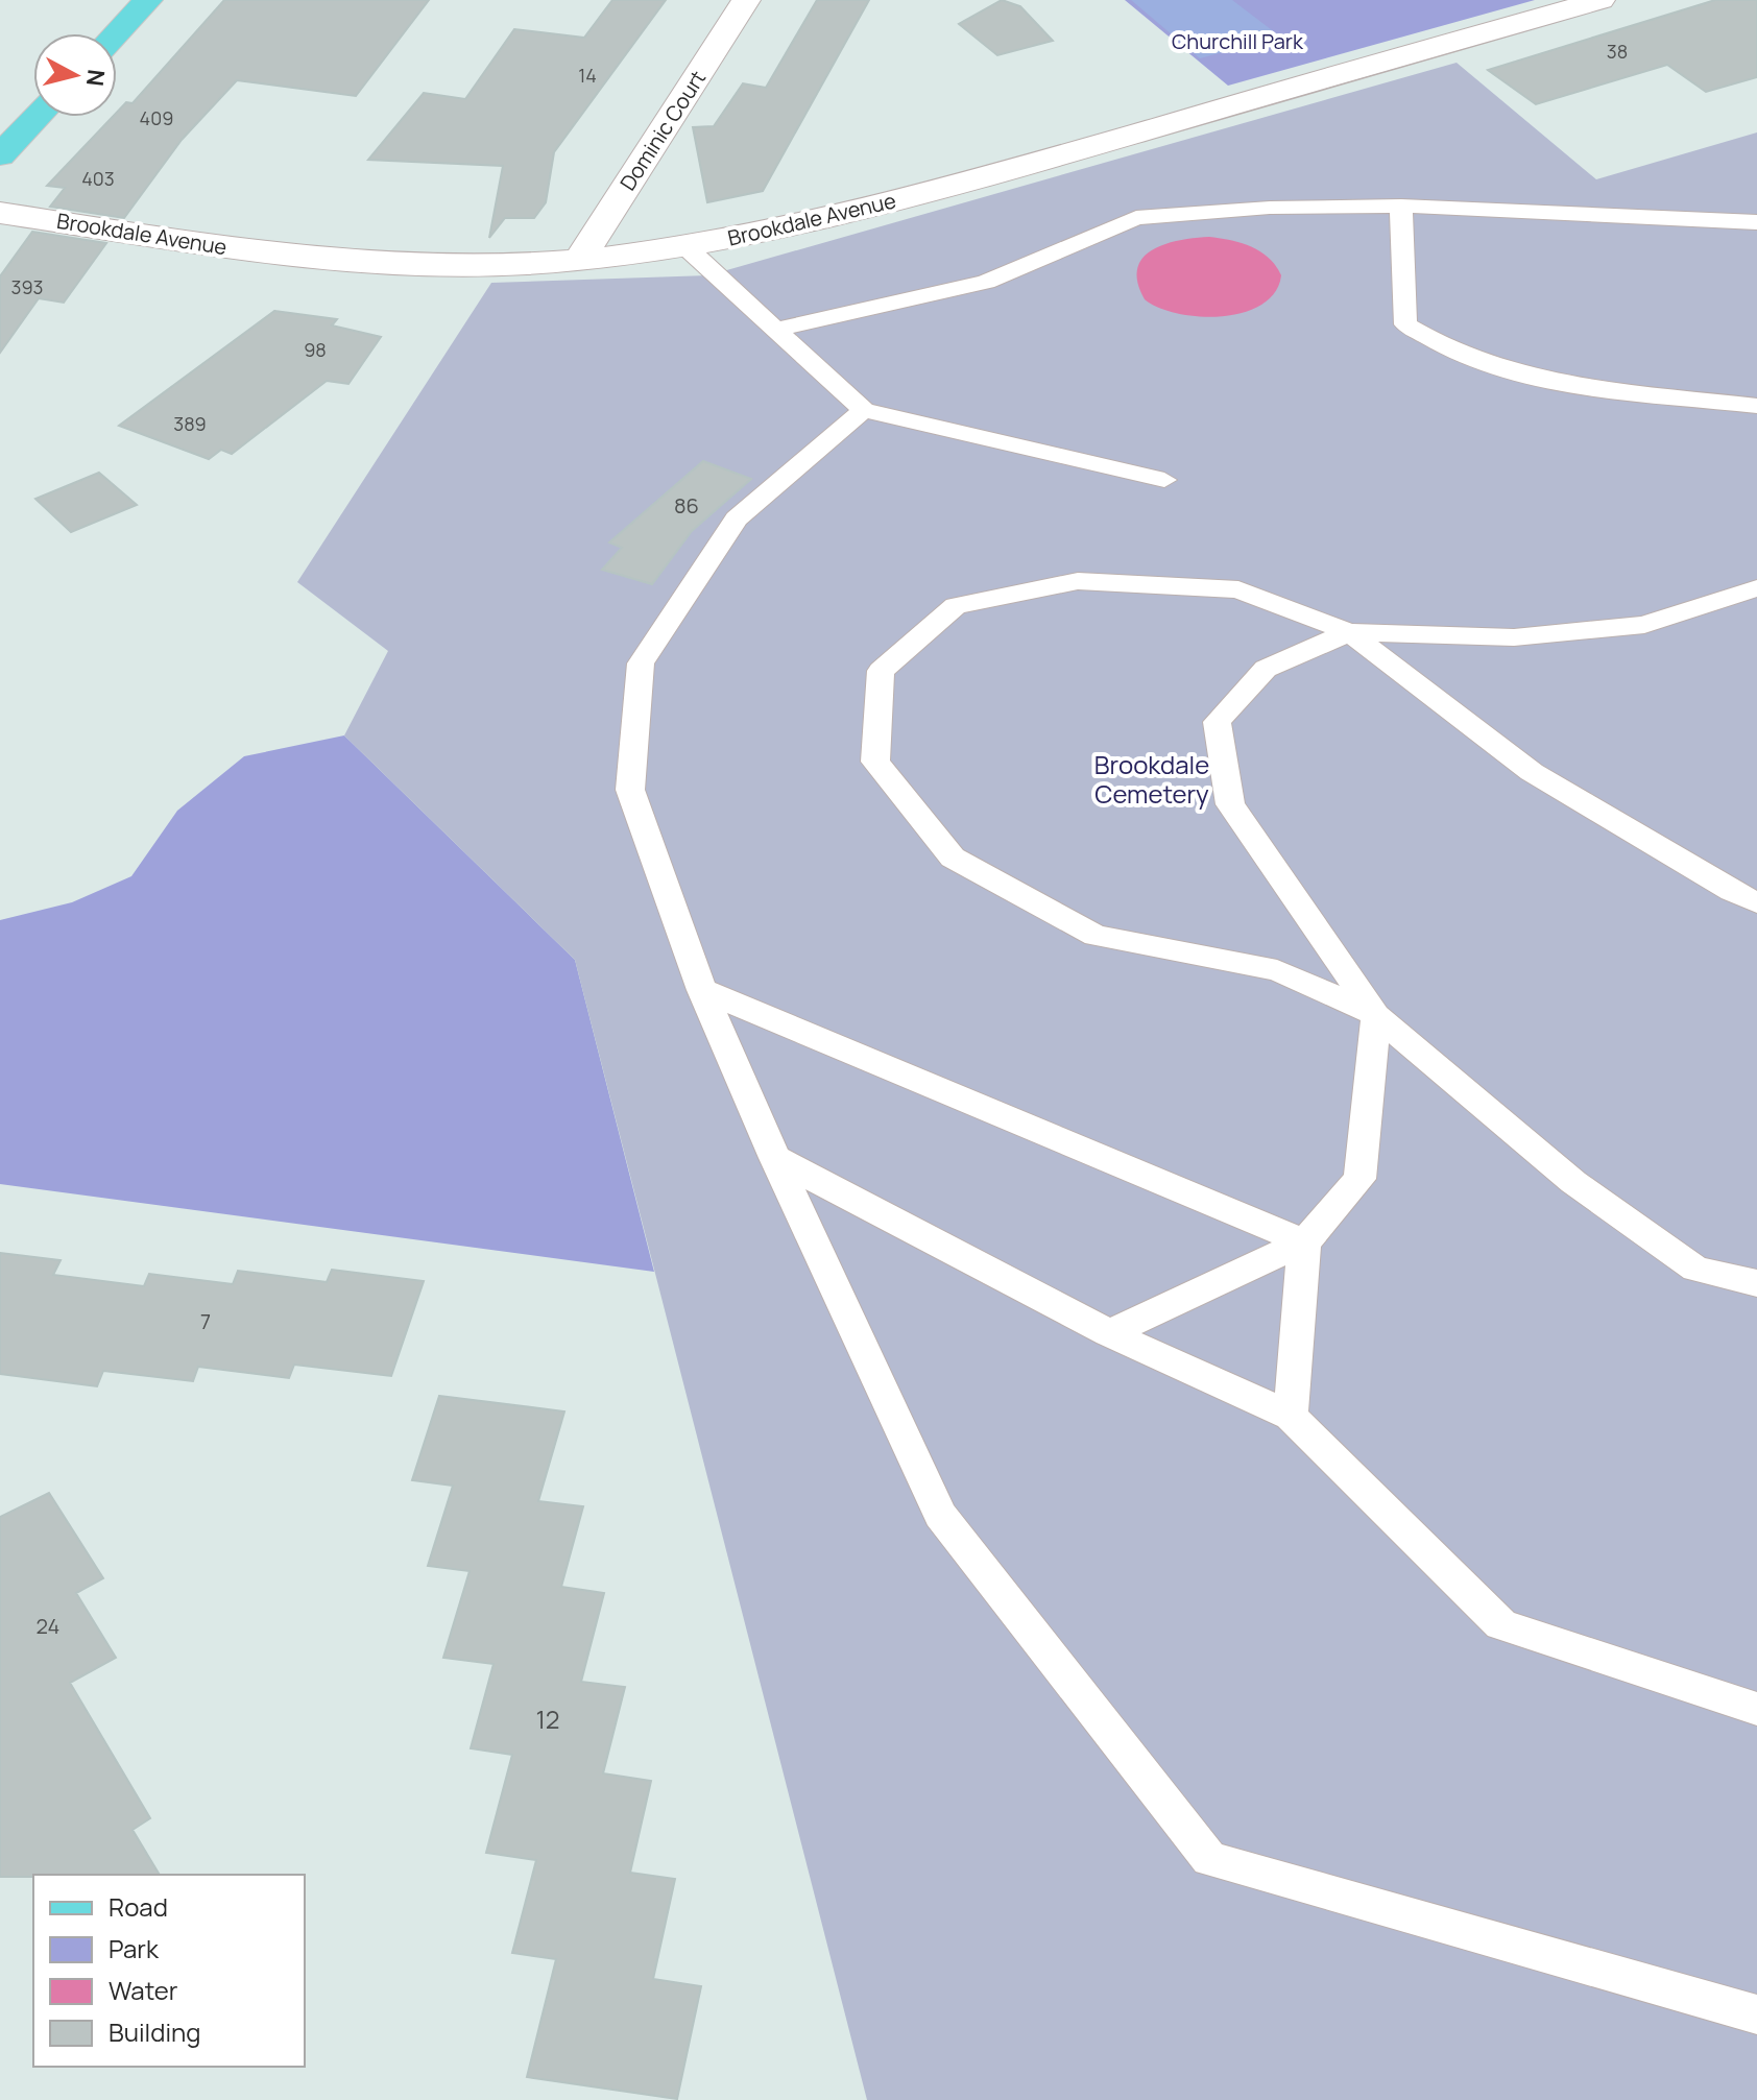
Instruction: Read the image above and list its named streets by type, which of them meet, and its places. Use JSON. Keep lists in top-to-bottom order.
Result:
{
  "streets": {
    "street": ["Dominic Court", "Brookdale Avenue"]
  },
  "crossings": [
    ["Dominic Court", "Brookdale Avenue"]
  ],
  "parks": ["Churchill Park", "Brookdale Cemetery"],
  "house_numbers": [
    "38",
    "14",
    "409",
    "403",
    "393",
    "98",
    "389",
    "86",
    "7",
    "24",
    "12"
  ],
  "legend": [
    "Road",
    "Park",
    "Water",
    "Building"
  ],
  "north": "right"
}
